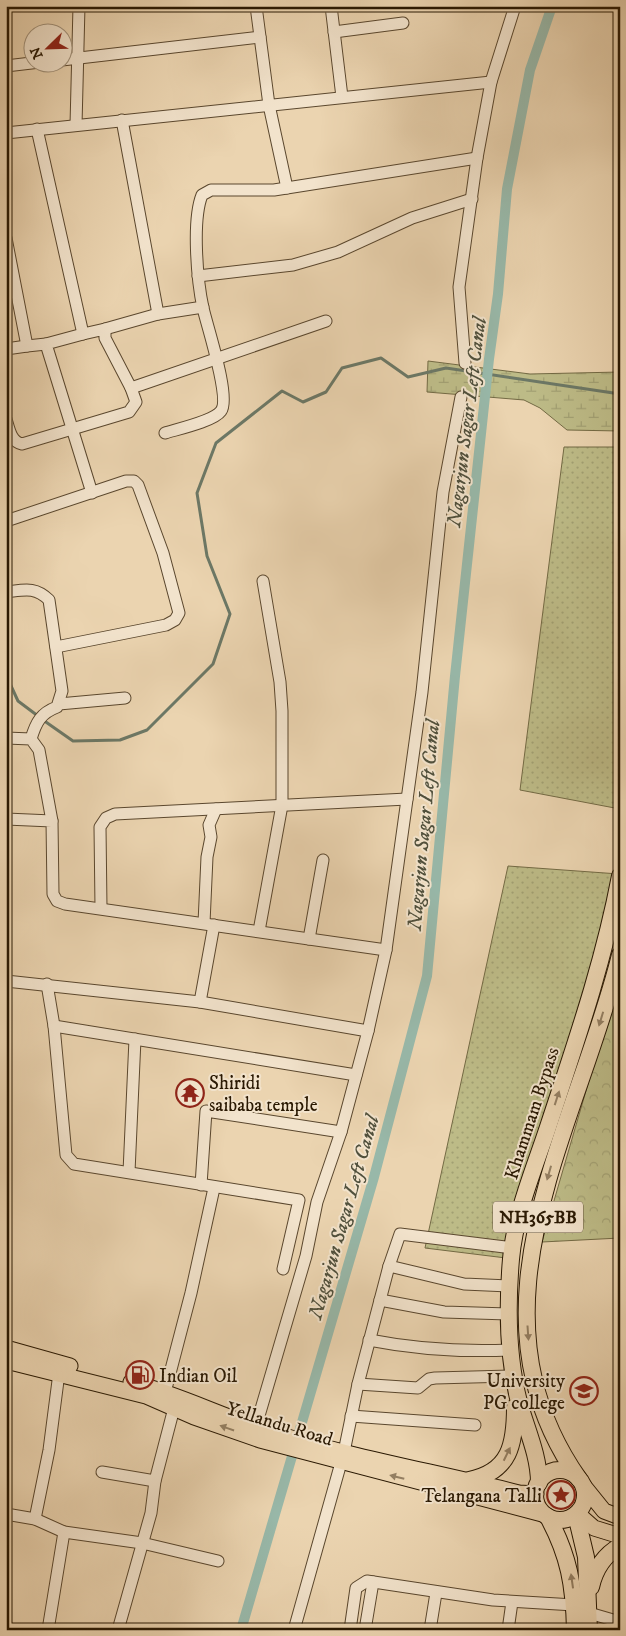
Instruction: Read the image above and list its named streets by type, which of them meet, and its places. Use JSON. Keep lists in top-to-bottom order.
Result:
{
  "streets": {
    "highway": ["Khammam Bypass", "NH365BB"],
    "main road": ["Yellandu Road"]
  },
  "crossings": [
    ["Khammam Bypass", "NH365BB"],
    ["Khammam Bypass", "Yellandu Road"],
    ["NH365BB", "Yellandu Road"]
  ],
  "water": ["Nagarjun Sagar Left Canal"],
  "places": {
    "temple": ["Shiridi saibaba temple"],
    "fuel station": ["Indian Oil"],
    "school or university": ["University PG college"],
    "place": ["Telangana Talli"]
  },
  "north": "bottom left"
}
